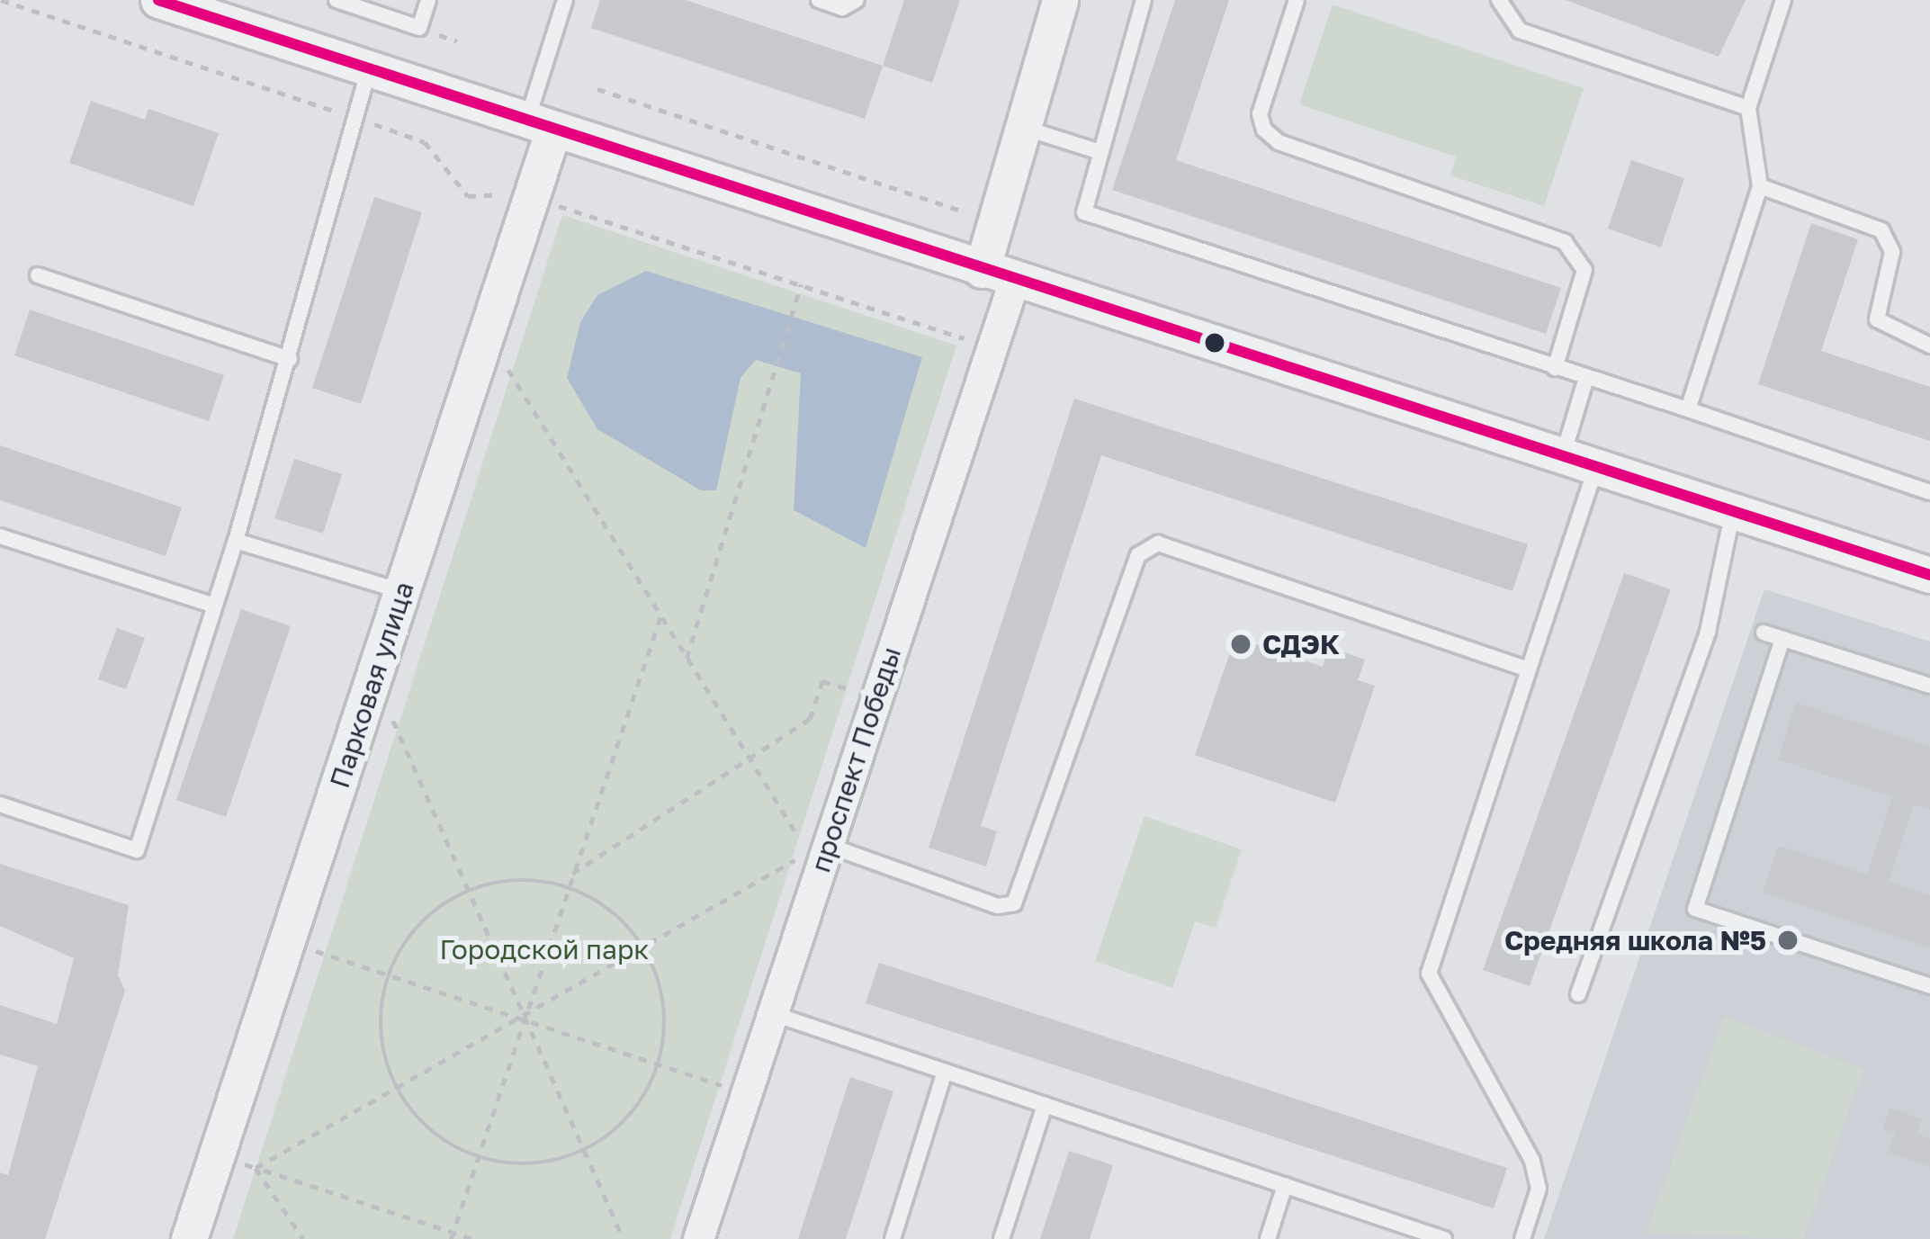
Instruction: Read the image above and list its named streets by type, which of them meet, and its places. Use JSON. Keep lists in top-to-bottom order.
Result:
{
  "streets": {
    "street": ["Парковая улица", "проспект Победы"]
  },
  "parks": ["Городской парк"],
  "places": ["СДЭК", "Средняя школа №5"]
}
